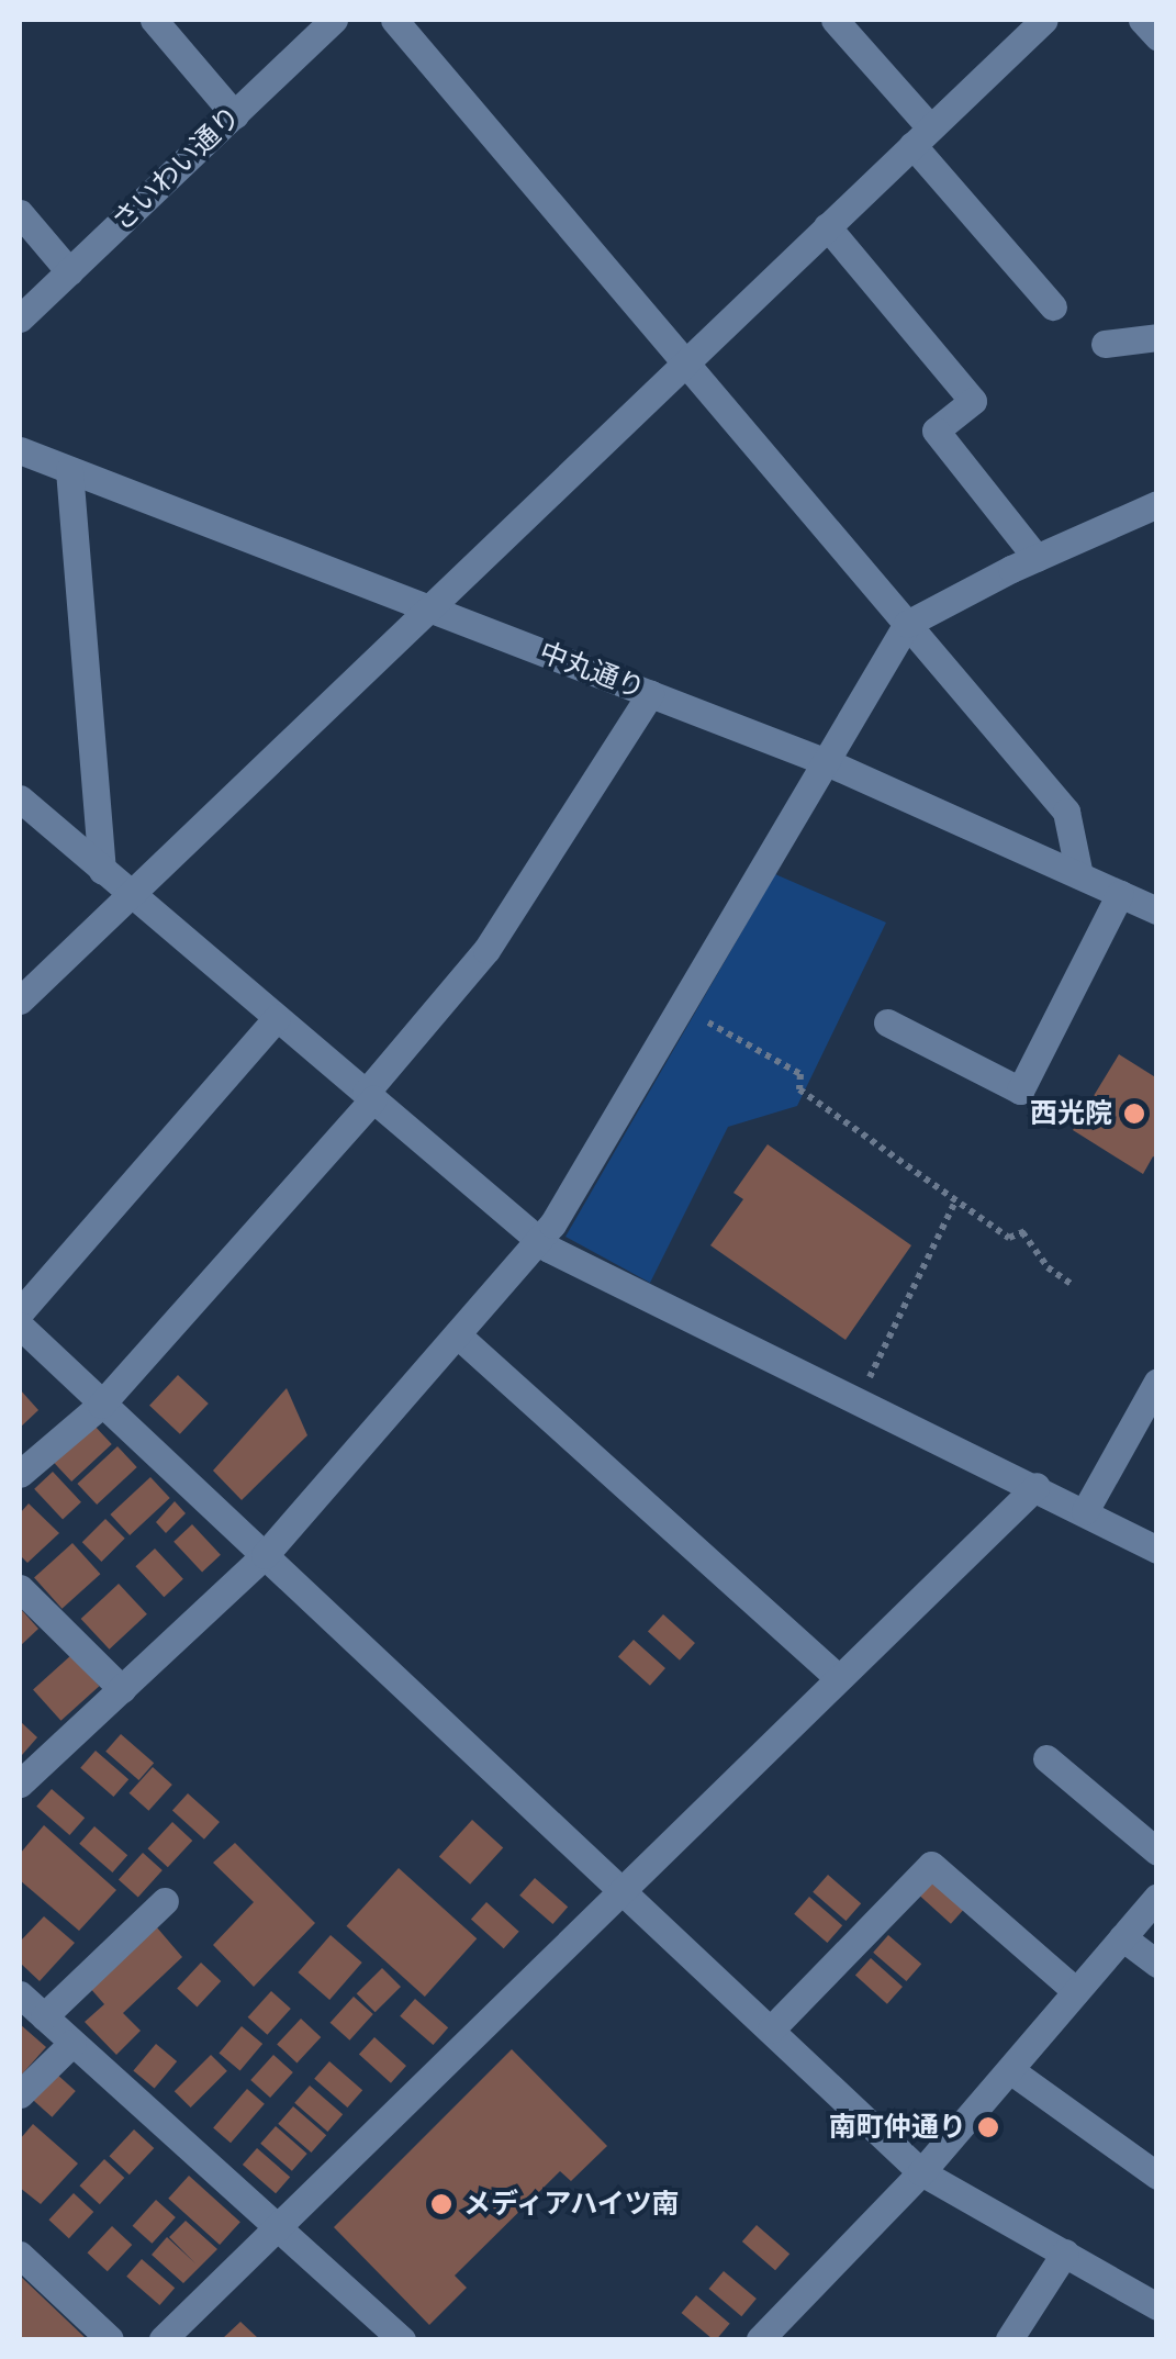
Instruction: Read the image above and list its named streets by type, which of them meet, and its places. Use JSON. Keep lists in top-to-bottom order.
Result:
{
  "streets": {
    "street": ["さいわい通り", "中丸通り"]
  },
  "places": ["西光院", "南町仲通り", "メディアハイツ南"]
}
